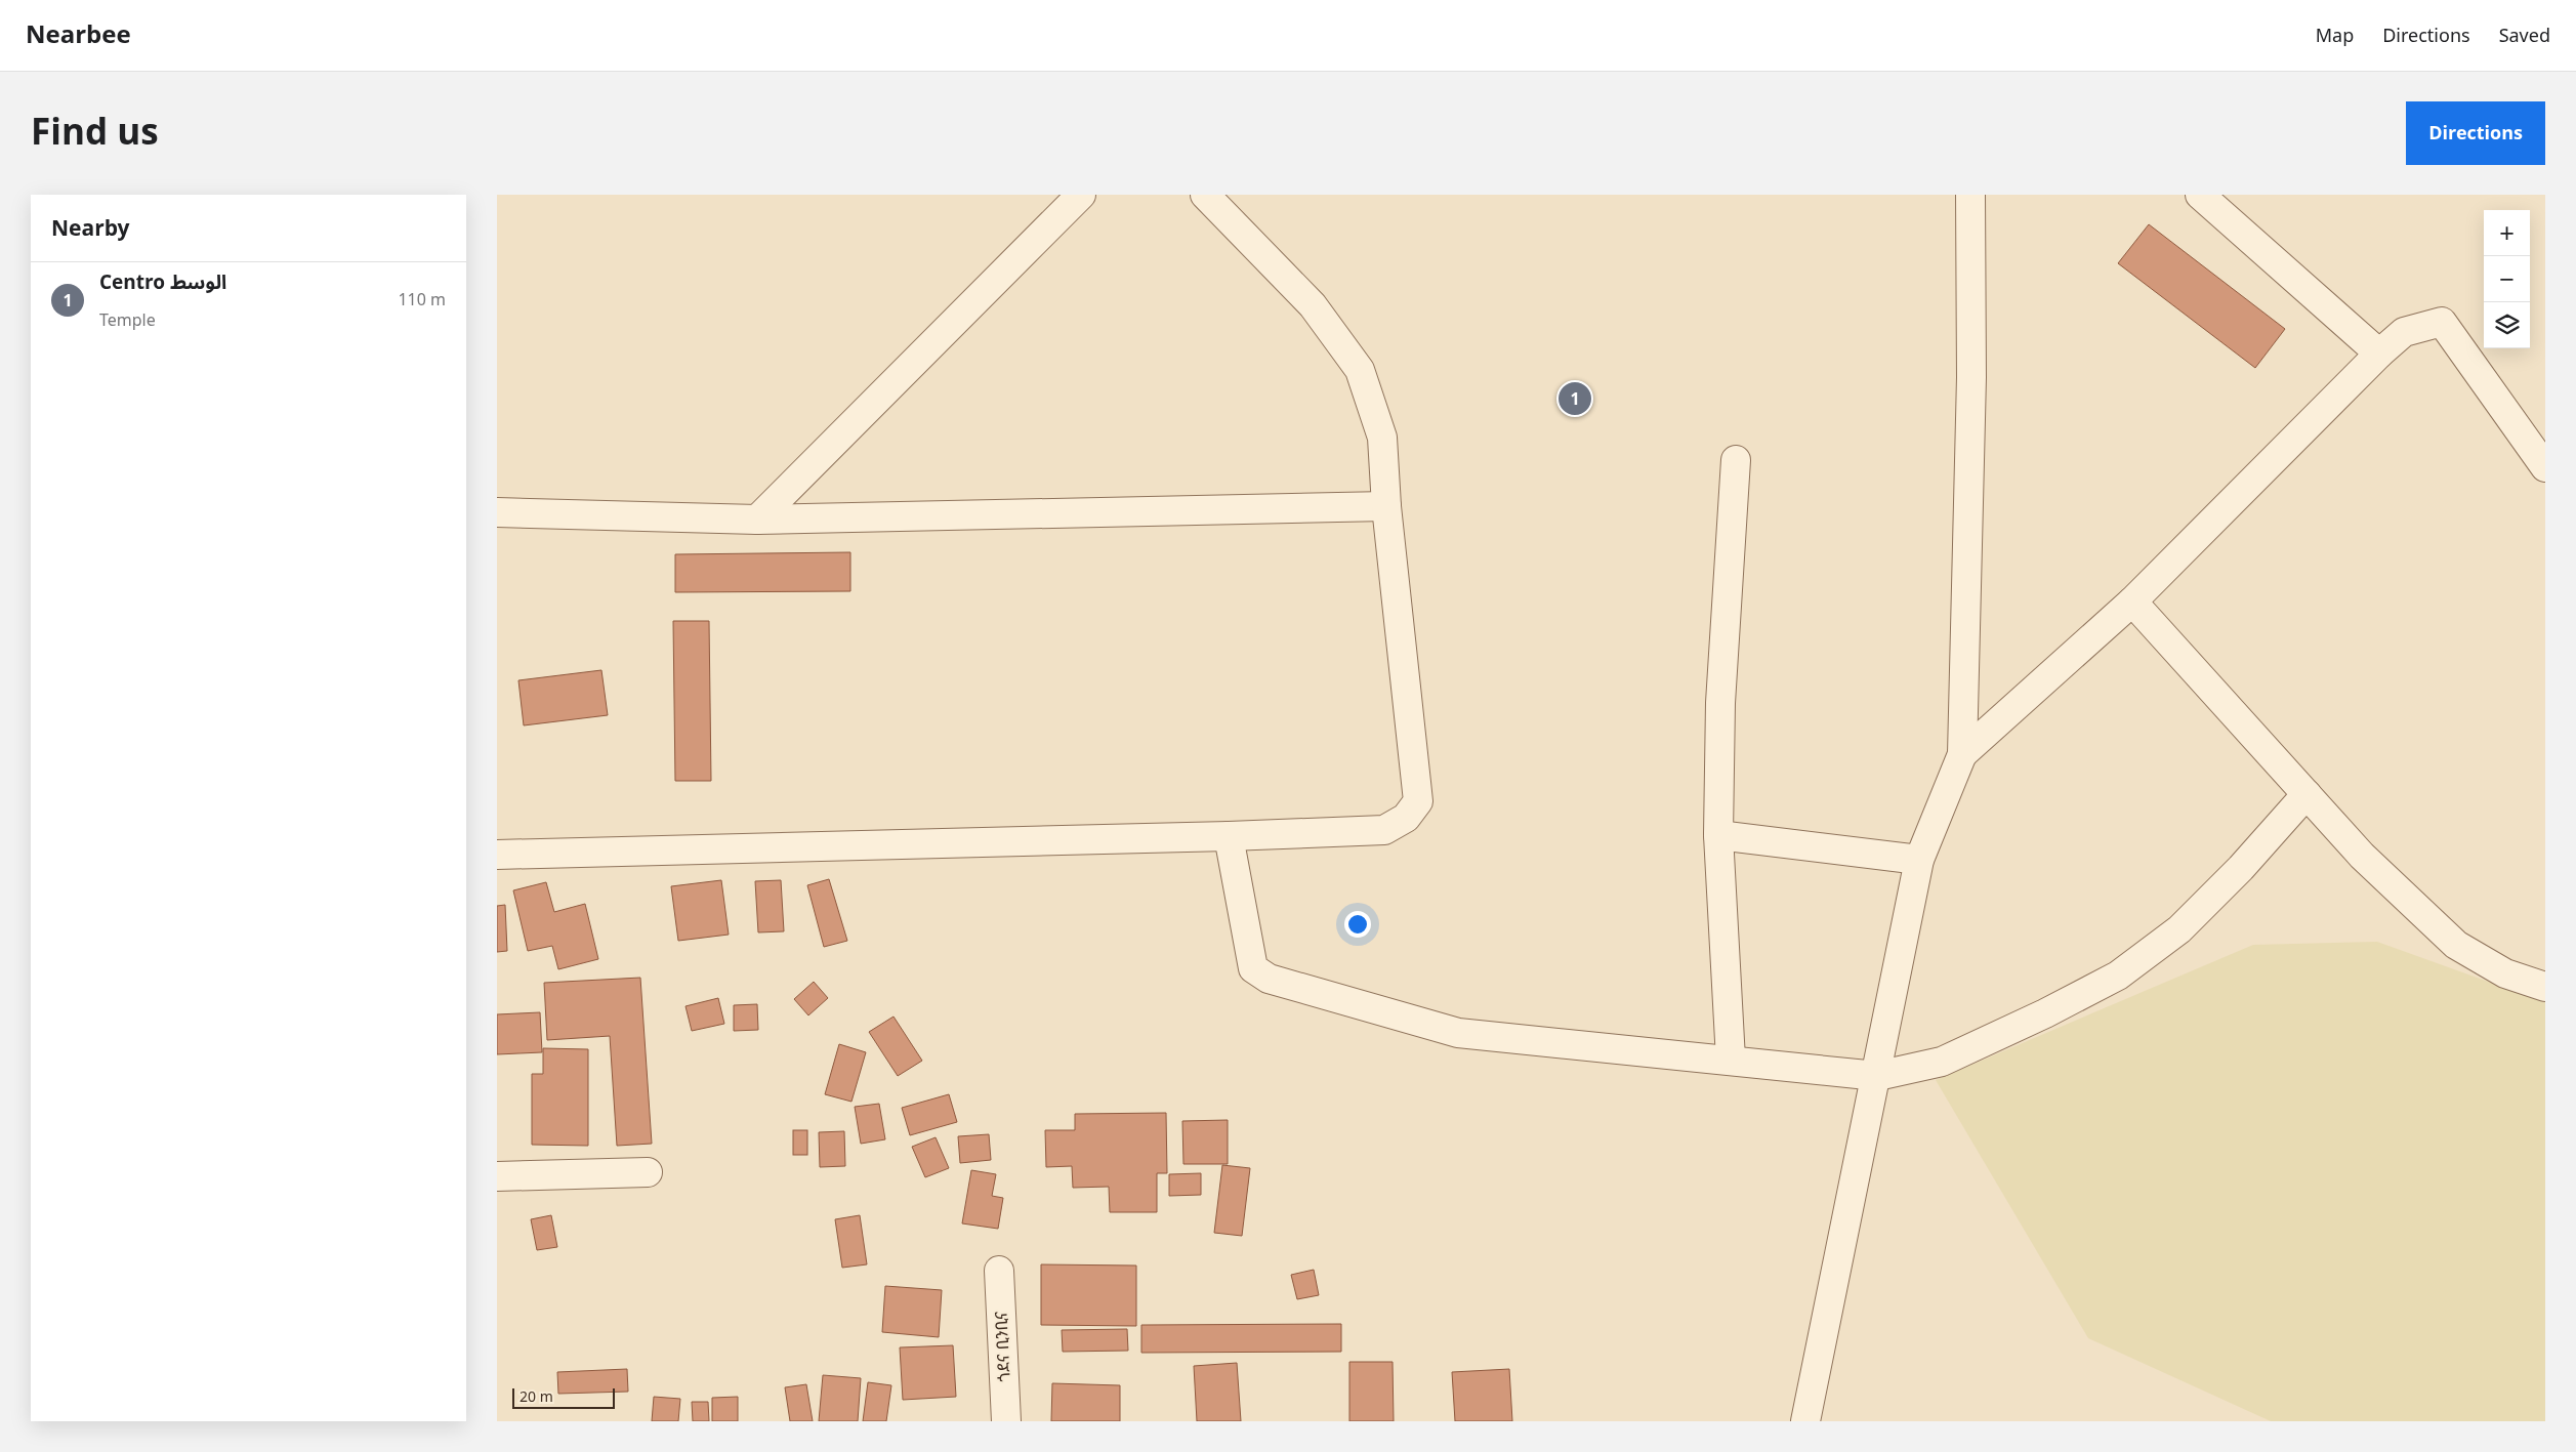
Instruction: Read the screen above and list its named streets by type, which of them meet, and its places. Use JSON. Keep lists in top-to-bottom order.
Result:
{
  "streets": {
    "street": ["ጎደና ቢንቢና"]
  },
  "scale_bar": "20 m",
  "page": {
    "header": "Nearbee",
    "nav": ["Map", "Directions", "Saved"],
    "title": "Find us",
    "buttons": "Directions",
    "heading": "Nearby",
    "map_buttons": ["+", "−"],
    "list": [
      {
        "mark": "1",
        "name": "Centro الوسط",
        "note": "Temple",
        "value": "110 m"
      }
    ],
    "pins": "1",
    "scale": "20 m"
  }
}
